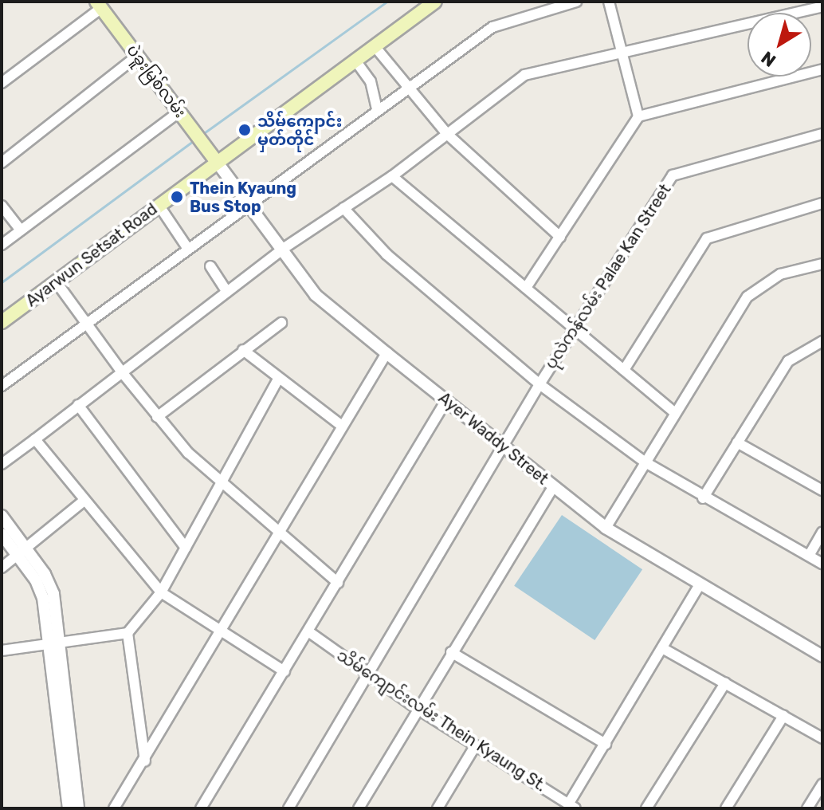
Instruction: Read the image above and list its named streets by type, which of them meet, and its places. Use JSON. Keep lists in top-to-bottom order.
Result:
{
  "streets": {
    "main road": ["ပဲခူးမြစ်လမ်း", "Ayarwun Setsat Road"],
    "street": ["ပုလဲကန်လမ်း Palae Kan Street", "Ayer Waddy Street", "သိမ်ကျောင်းလမ်း Thein Kyaung St."]
  },
  "crossings": [
    ["ပဲခူးမြစ်လမ်း", "Ayarwun Setsat Road"],
    ["ပဲခူးမြစ်လမ်း", "Ayer Waddy Street"],
    ["Ayarwun Setsat Road", "Ayer Waddy Street"],
    ["ပုလဲကန်လမ်း Palae Kan Street", "Ayer Waddy Street"],
    ["ပုလဲကန်လမ်း Palae Kan Street", "သိမ်ကျောင်းလမ်း Thein Kyaung St."]
  ],
  "places": ["သိမ်ကျောင်း မှတ်တိုင်", "Thein Kyaung Bus Stop"],
  "north": "bottom left"
}
